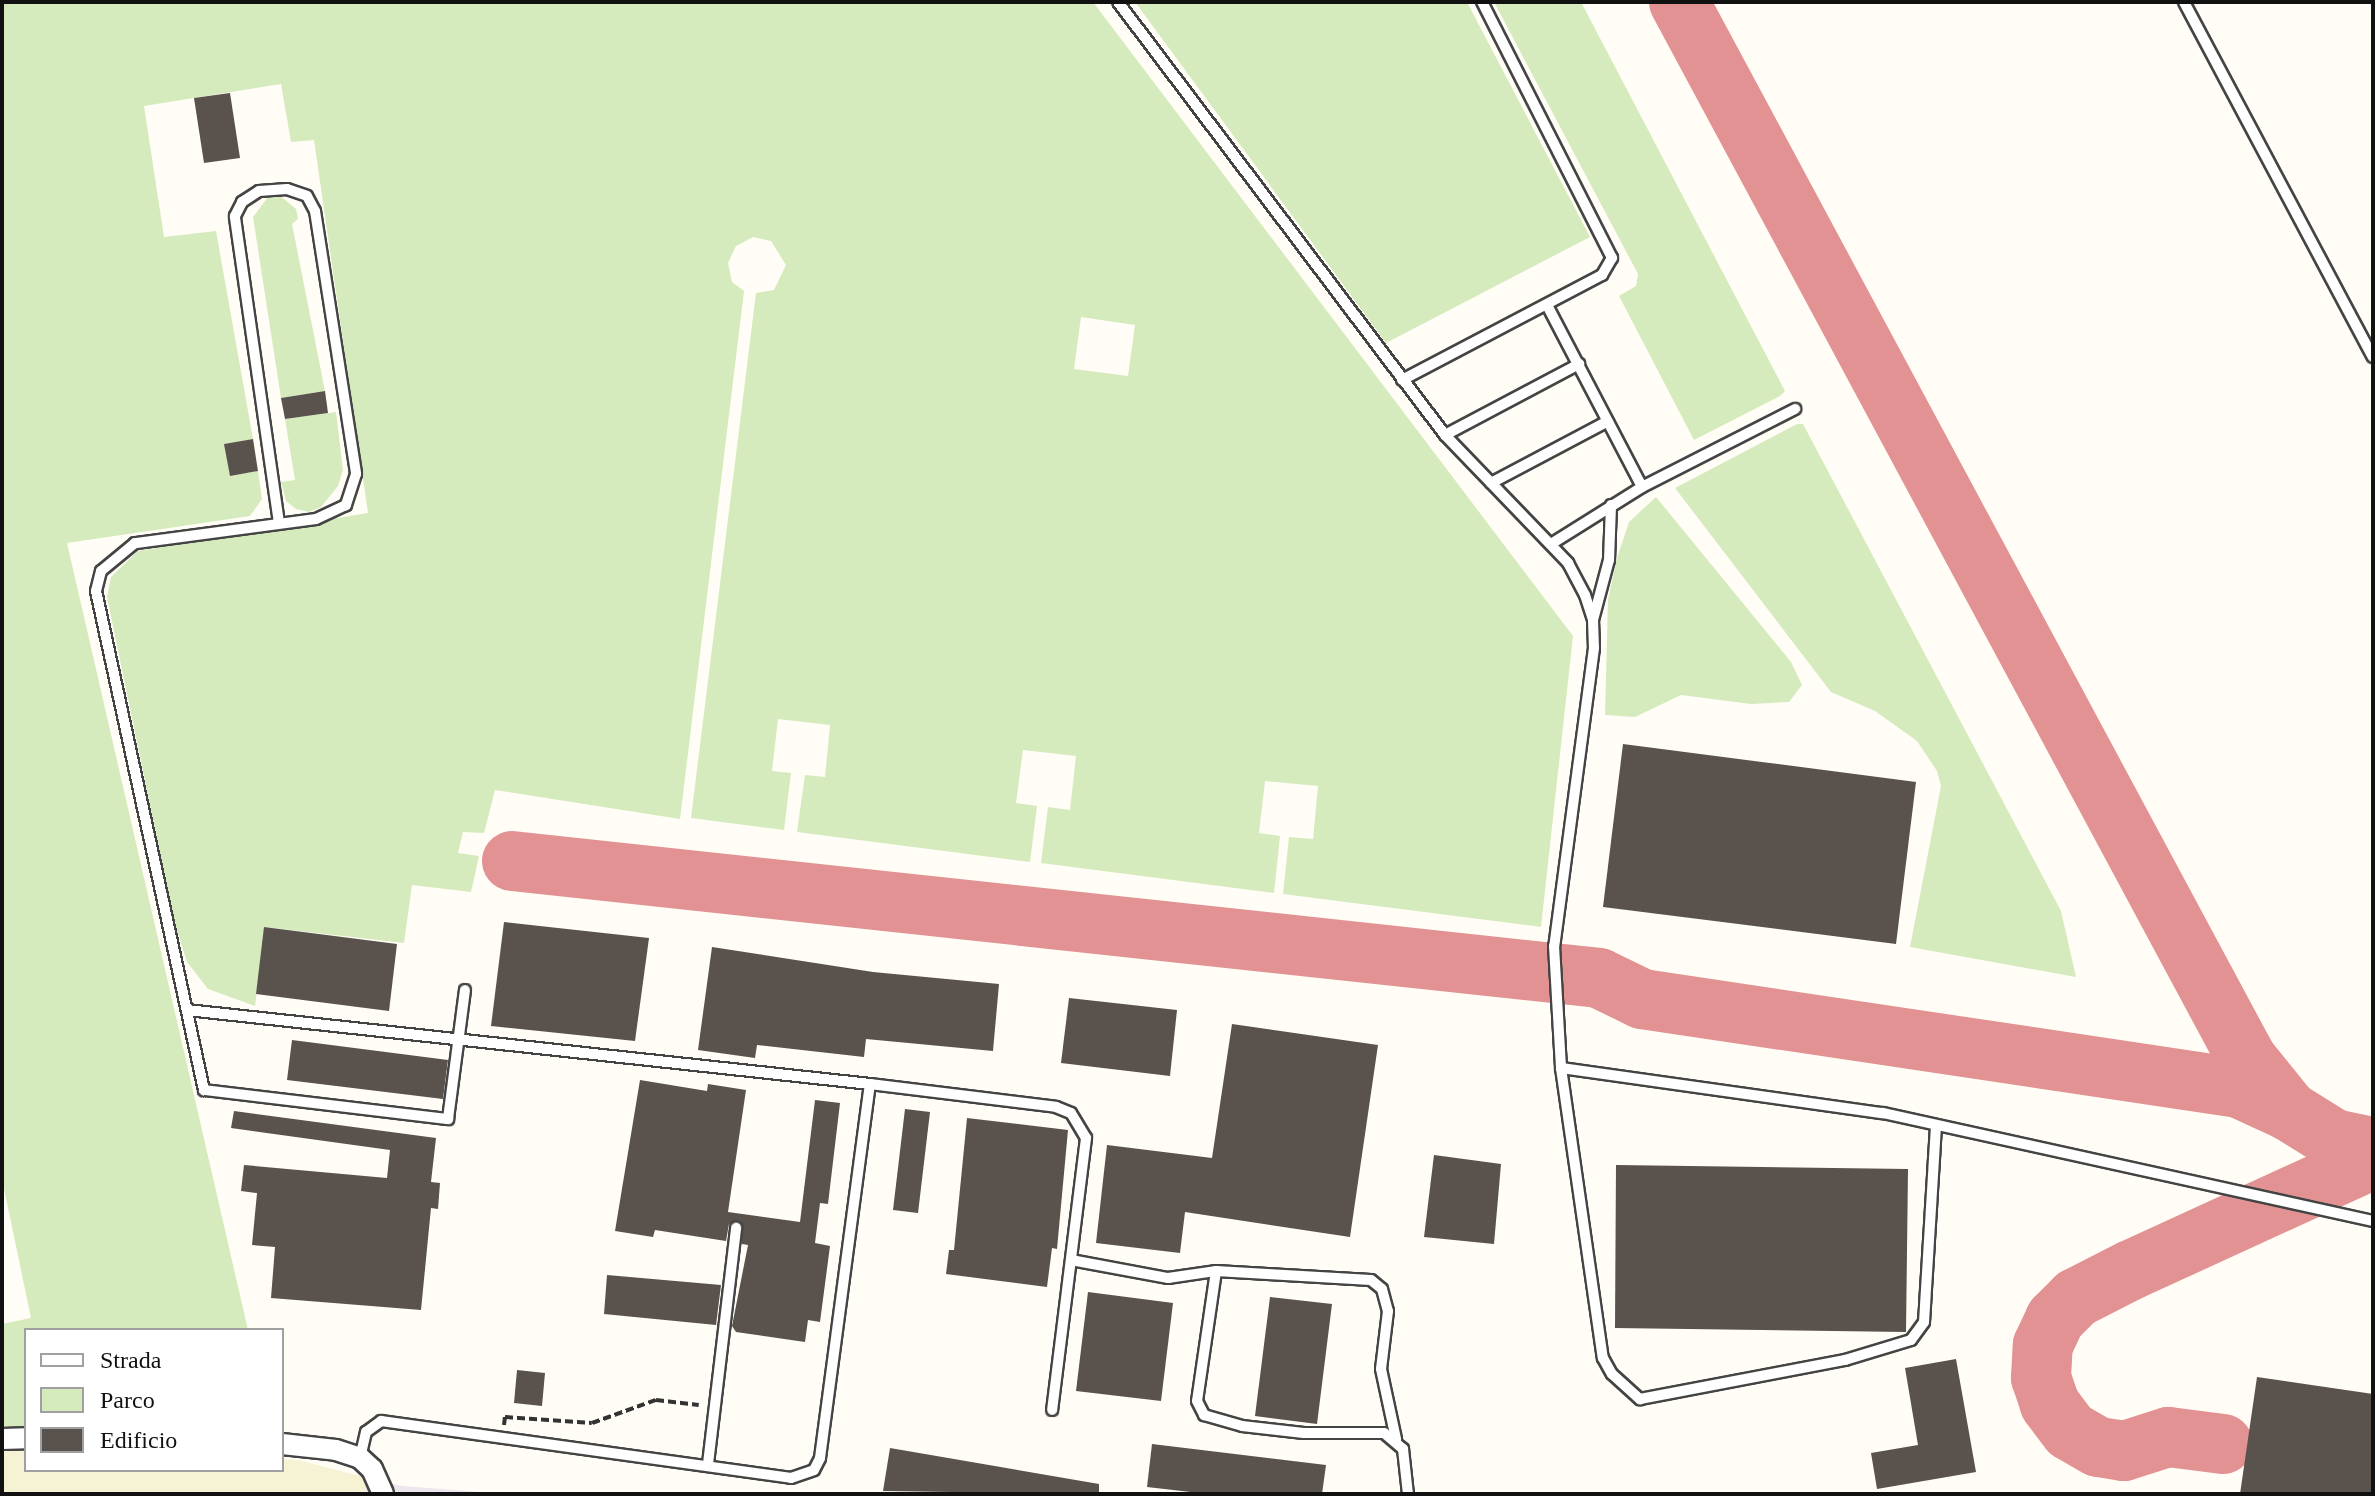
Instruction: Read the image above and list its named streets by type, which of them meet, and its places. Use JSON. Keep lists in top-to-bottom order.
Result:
{
  "legend": ["Strada", "Parco", "Edificio"]
}
